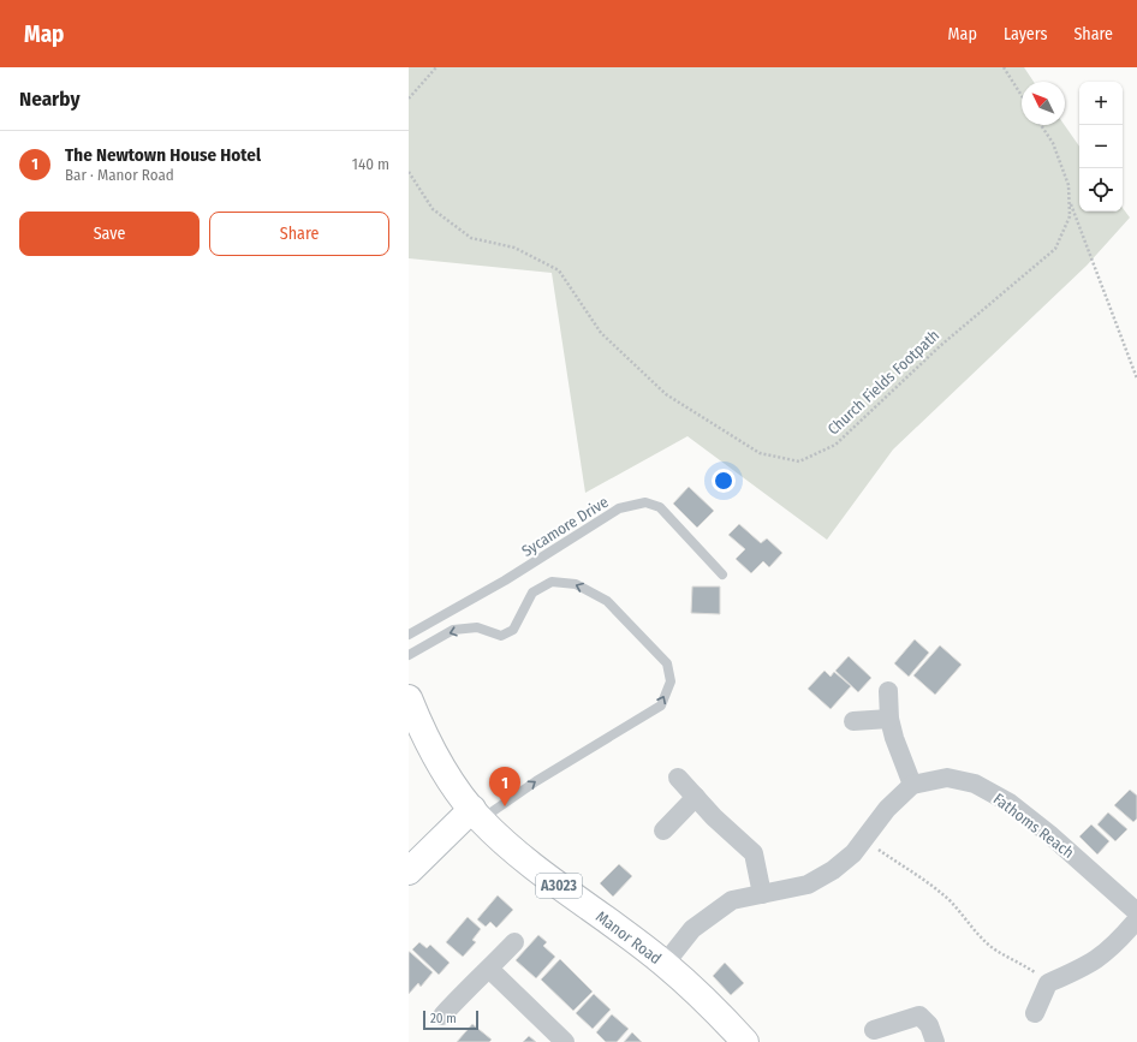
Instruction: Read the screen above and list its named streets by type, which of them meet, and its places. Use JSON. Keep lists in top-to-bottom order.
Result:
{
  "streets": {
    "main road": ["A3023", "Manor Road"],
    "street": ["Fathoms Reach"],
    "lane": ["Sycamore Drive"],
    "path": ["Church Fields Footpath"]
  },
  "scale_bar": "20 m",
  "north": "top left",
  "page": {
    "header": "Map",
    "nav": ["Map", "Layers", "Share"],
    "heading": "Nearby",
    "map_buttons": ["+", "−"],
    "list": [
      {
        "mark": "1",
        "name": "The Newtown House Hotel",
        "note": "Bar · Manor Road",
        "value": "140 m"
      }
    ],
    "buttons": ["Save", "Share"],
    "pins": "1",
    "scale": "20 m"
  }
}
